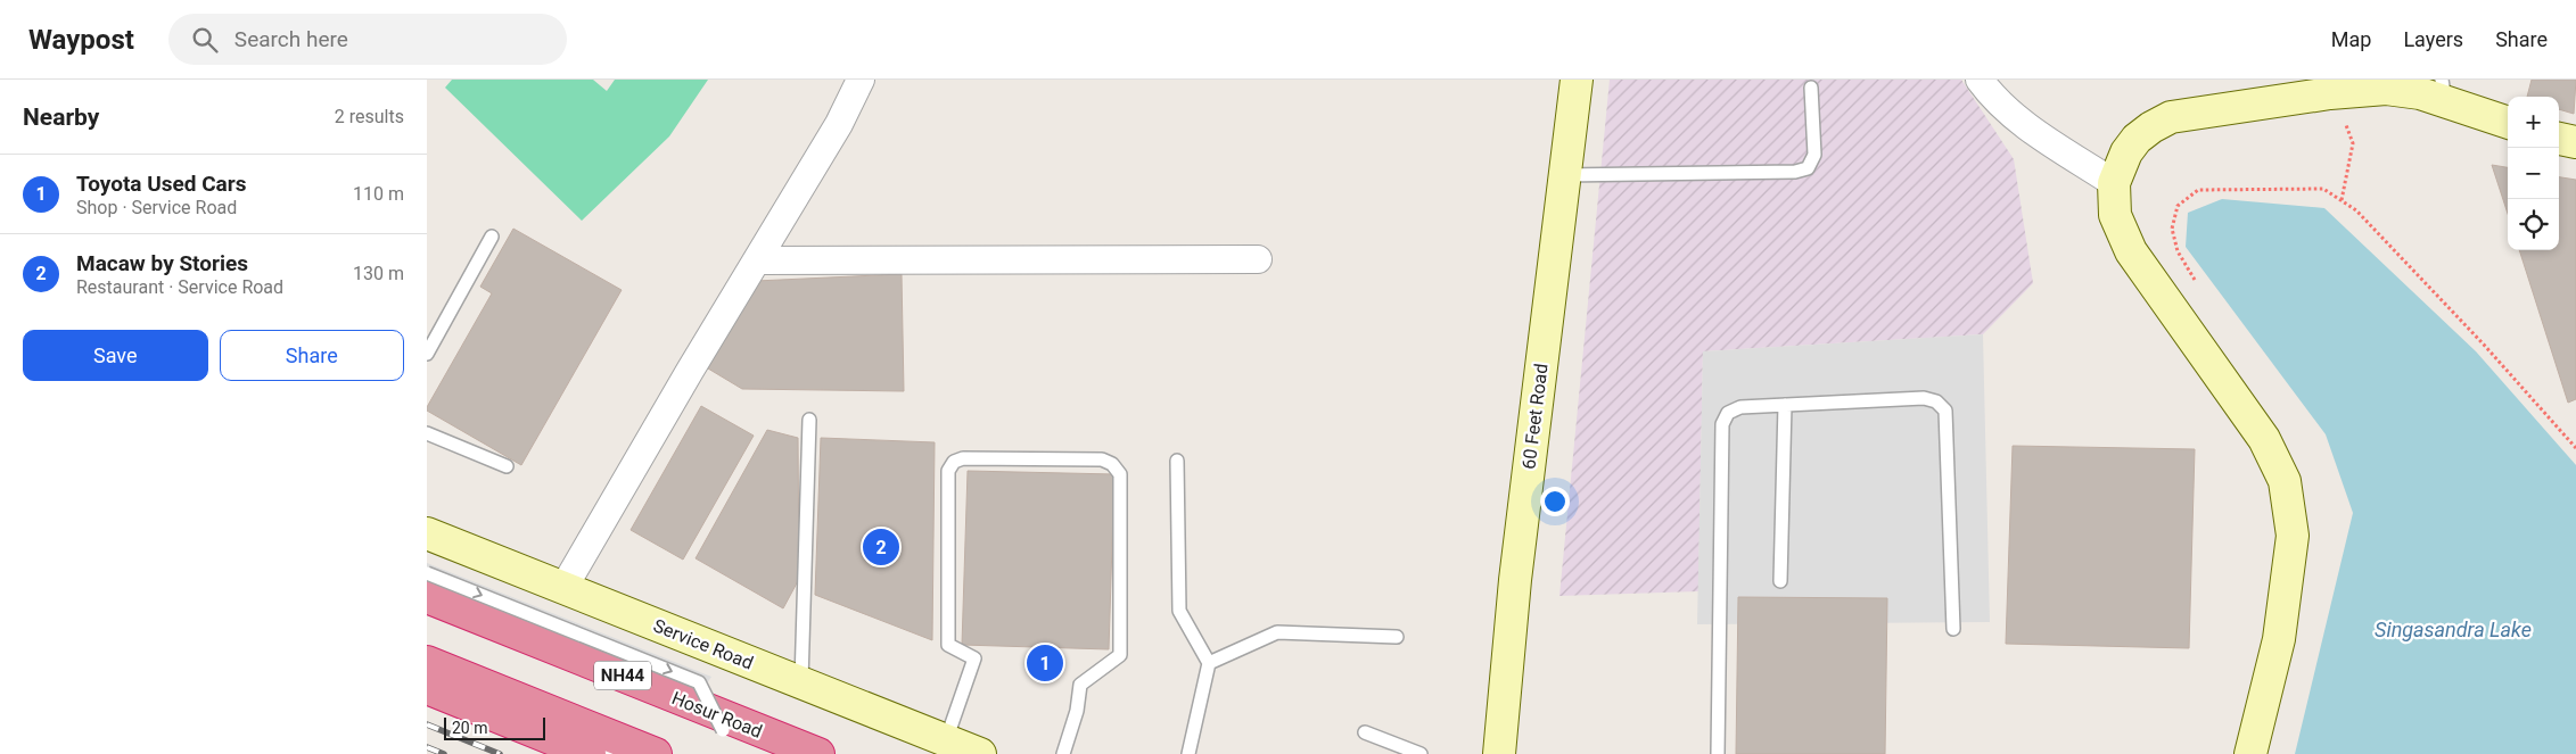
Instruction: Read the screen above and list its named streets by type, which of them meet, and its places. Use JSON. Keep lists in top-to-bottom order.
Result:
{
  "streets": {
    "highway": ["NH44", "Hosur Road"],
    "street": ["60 Feet Road", "Service Road"]
  },
  "water": ["Singasandra Lake"],
  "scale_bar": "20 m",
  "page": {
    "header": "Waypost",
    "search": "Search here",
    "nav": ["Map", "Layers", "Share"],
    "heading": ["Nearby", "2 results"],
    "map_buttons": ["+", "−"],
    "list": [
      {
        "mark": "1",
        "name": "Toyota Used Cars",
        "note": "Shop · Service Road",
        "value": "110 m"
      },
      {
        "mark": "2",
        "name": "Macaw by Stories",
        "note": "Restaurant · Service Road",
        "value": "130 m"
      }
    ],
    "buttons": ["Save", "Share"],
    "pins": ["2", "1"],
    "scale": "20 m"
  }
}
